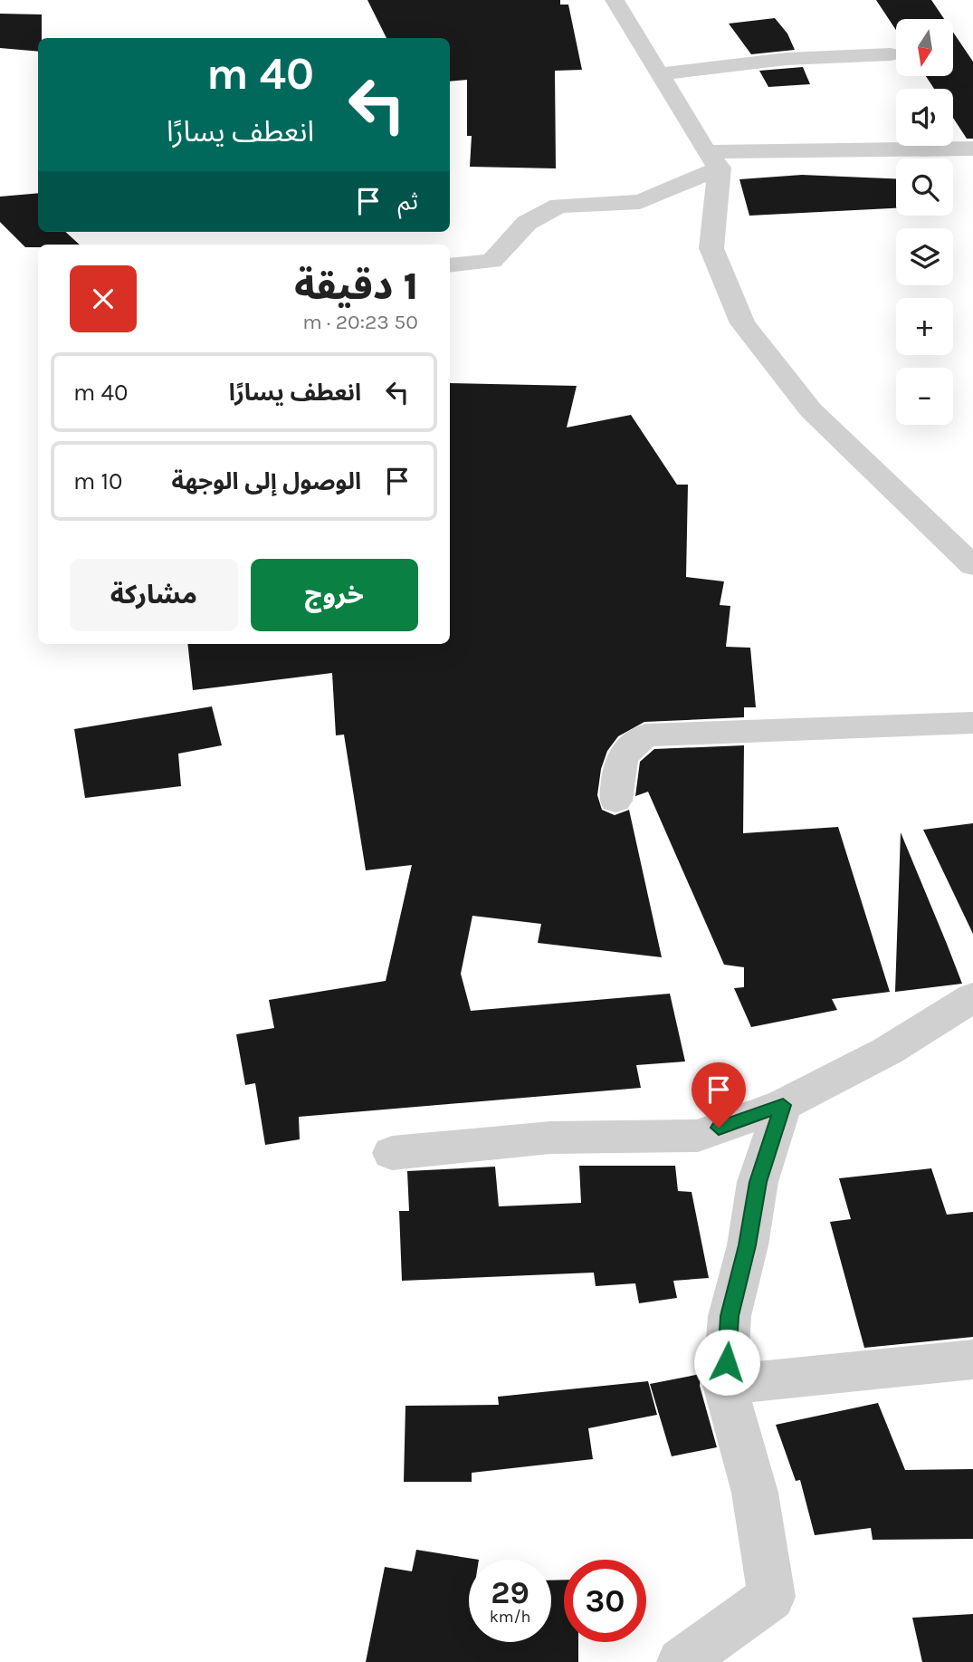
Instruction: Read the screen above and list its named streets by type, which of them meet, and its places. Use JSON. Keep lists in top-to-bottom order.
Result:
{
  "north": "bottom",
  "page": {
    "map_buttons": ["+", "−"],
    "turn": ["40 m", "انعطف يسارًا"],
    "then": "ثم",
    "heading": ["1 دقيقة", "50 m · 20:23"],
    "list": [
      {
        "name": "انعطف يسارًا",
        "value": "40 m"
      },
      {
        "name": "الوصول إلى الوجهة",
        "value": "10 m"
      }
    ],
    "buttons": ["خروج", "مشاركة"],
    "speed": "29 km/h",
    "limit": "30"
  }
}
